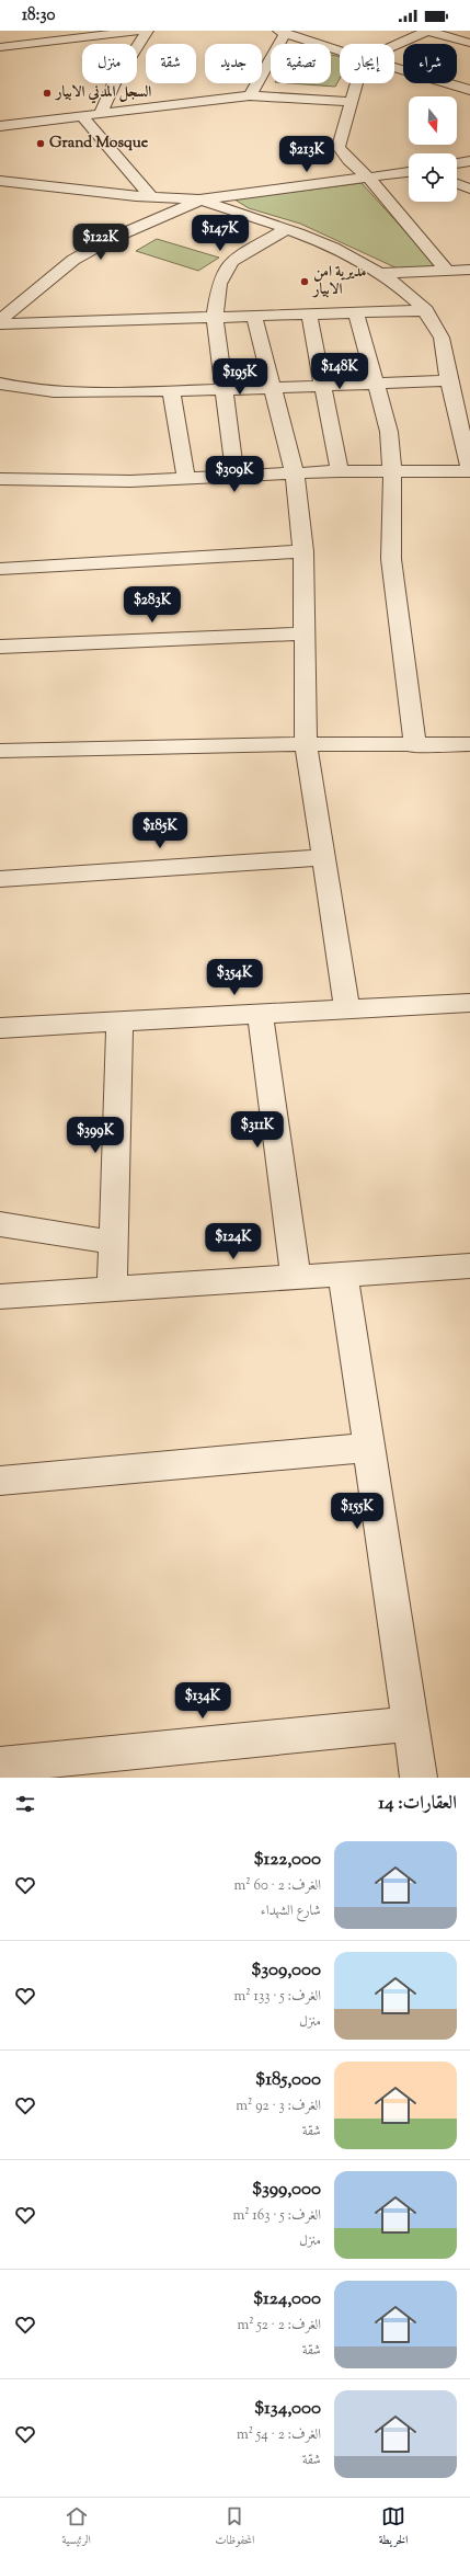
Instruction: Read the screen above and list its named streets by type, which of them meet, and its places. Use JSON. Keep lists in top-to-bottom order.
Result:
{
  "places": ["السجل المدني الابيار", "Grand Mosque", "مديرية امن الابيار"],
  "north": "bottom",
  "page": {
    "status": "18:30",
    "chip": [
      "شراء",
      "إيجار",
      "تصفية",
      "جديد",
      "شقة",
      "منزل"
    ],
    "price": [
      "$213K",
      "$147K",
      "$122K",
      "$148K",
      "$195K",
      "$309K",
      "$283K",
      "$185K",
      "$354K",
      "$311K",
      "$399K",
      "$124K",
      "$155K",
      "$134K"
    ],
    "heading": "العقارات: 14",
    "list": [
      {
        "name": "$122,000",
        "note": "الغرف: 2 · 60 m² · شارع الشهداء"
      },
      {
        "name": "$309,000",
        "note": "الغرف: 5 · 133 m² · منزل"
      },
      {
        "name": "$185,000",
        "note": "الغرف: 3 · 92 m² · شقة"
      },
      {
        "name": "$399,000",
        "note": "الغرف: 5 · 163 m² · منزل"
      },
      {
        "name": "$124,000",
        "note": "الغرف: 2 · 52 m² · شقة"
      },
      {
        "name": "$134,000",
        "note": "الغرف: 2 · 54 m² · شقة"
      }
    ],
    "tabs": ["الخريطة", "المحفوظات", "الرئيسية"]
  }
}
